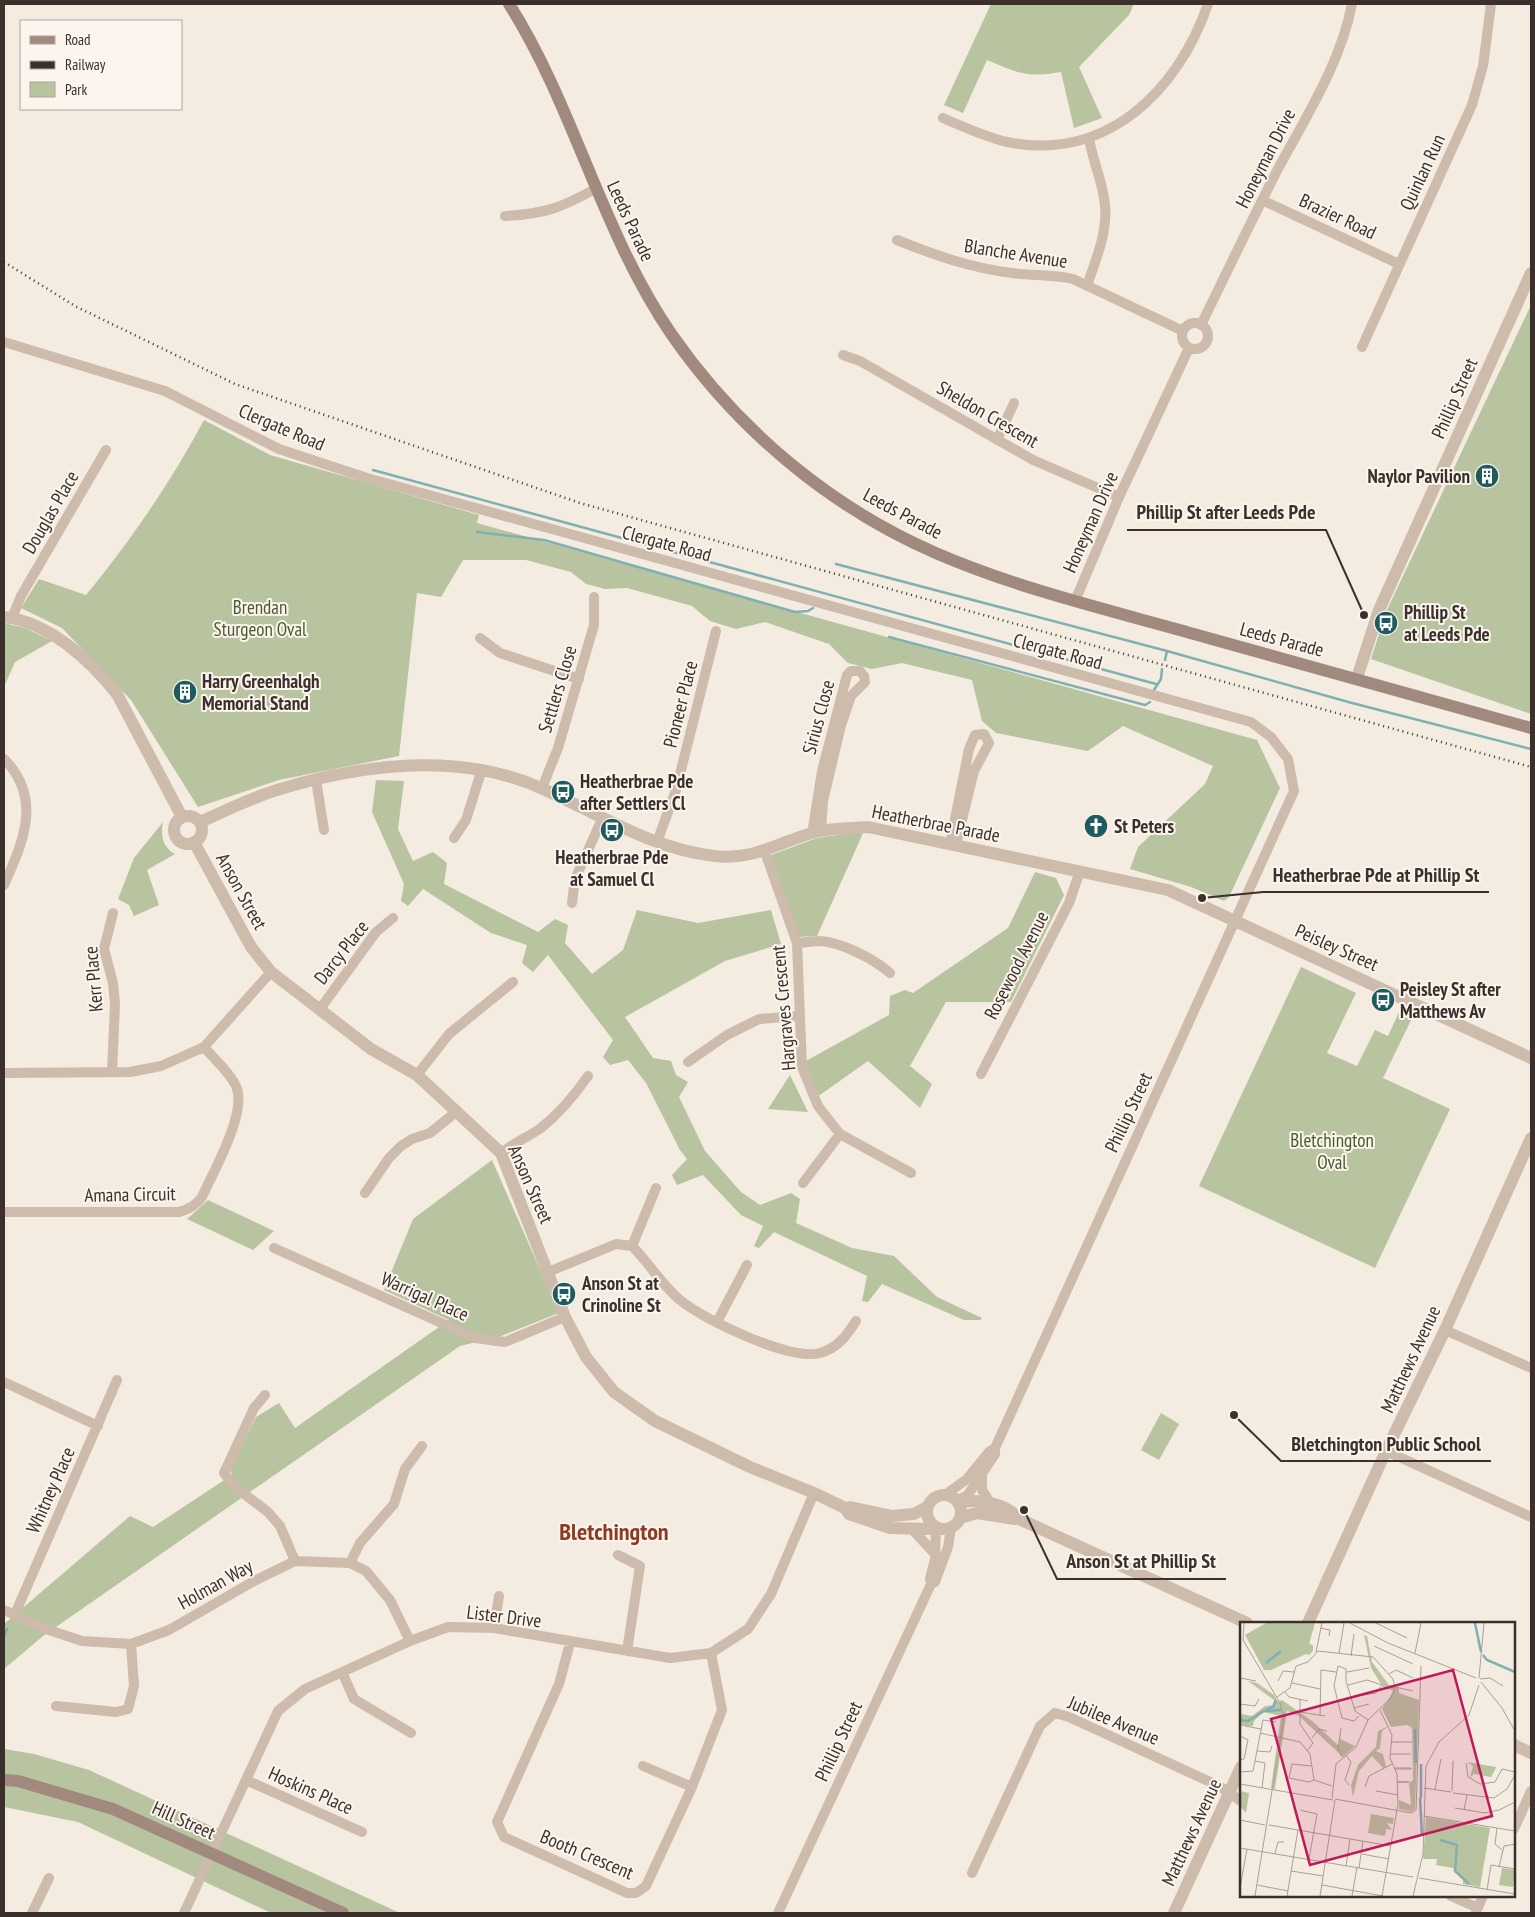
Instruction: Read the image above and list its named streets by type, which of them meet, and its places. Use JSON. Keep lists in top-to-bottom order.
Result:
{
  "streets": {
    "main road": ["Leeds Parade", "Hill Street"],
    "street": [
      "Honeyman Drive",
      "Quinlan Run",
      "Brazier Road",
      "Blanche Avenue",
      "Phillip Street",
      "Sheldon Crescent",
      "Clergate Road",
      "Douglas Place",
      "Settlers Close",
      "Pioneer Place",
      "Sirius Close",
      "Heatherbrae Parade",
      "Anson Street",
      "Peisley Street",
      "Darcy Place",
      "Rosewood Avenue",
      "Kerr Place",
      "Hargraves Crescent",
      "Amana Circuit",
      "Warrigal Place",
      "Matthews Avenue",
      "Whitney Place",
      "Holman Way",
      "Lister Drive",
      "Jubilee Avenue",
      "Hoskins Place",
      "Booth Crescent"
    ]
  },
  "crossings": [
    ["Honeyman Drive", "Brazier Road"],
    ["Honeyman Drive", "Leeds Parade"],
    ["Honeyman Drive", "Blanche Avenue"],
    ["Honeyman Drive", "Sheldon Crescent"],
    ["Quinlan Run", "Brazier Road"],
    ["Leeds Parade", "Phillip Street"],
    ["Phillip Street", "Clergate Road"],
    ["Phillip Street", "Heatherbrae Parade"],
    ["Phillip Street", "Anson Street"],
    ["Phillip Street", "Peisley Street"],
    ["Settlers Close", "Heatherbrae Parade"],
    ["Pioneer Place", "Heatherbrae Parade"],
    ["Sirius Close", "Heatherbrae Parade"],
    ["Heatherbrae Parade", "Anson Street"],
    ["Heatherbrae Parade", "Peisley Street"],
    ["Heatherbrae Parade", "Rosewood Avenue"],
    ["Heatherbrae Parade", "Hargraves Crescent"],
    ["Anson Street", "Darcy Place"],
    ["Anson Street", "Warrigal Place"],
    ["Anson Street", "Lister Drive"],
    ["Matthews Avenue", "Jubilee Avenue"],
    ["Whitney Place", "Holman Way"],
    ["Lister Drive", "Hoskins Place"],
    ["Lister Drive", "Hill Street"],
    ["Lister Drive", "Booth Crescent"]
  ],
  "districts": ["Bletchington"],
  "parks": ["Brendan Sturgeon Oval", "Bletchington Oval"],
  "places": {
    "building": ["Naylor Pavilion", "Harry Greenhalgh Memorial Stand"],
    "other": [
      "Phillip St after Leeds Pde",
      "Heatherbrae Pde at Phillip St",
      "Bletchington Public School",
      "Anson St at Phillip St"
    ],
    "bus stop": [
      "Phillip St at Leeds Pde",
      "Heatherbrae Pde after Settlers Cl",
      "Heatherbrae Pde at Samuel Cl",
      "Peisley St after Matthews Av",
      "Anson St at Crinoline St"
    ],
    "church": ["St Peters"]
  },
  "legend": ["Road", "Railway", "Park"]
}
